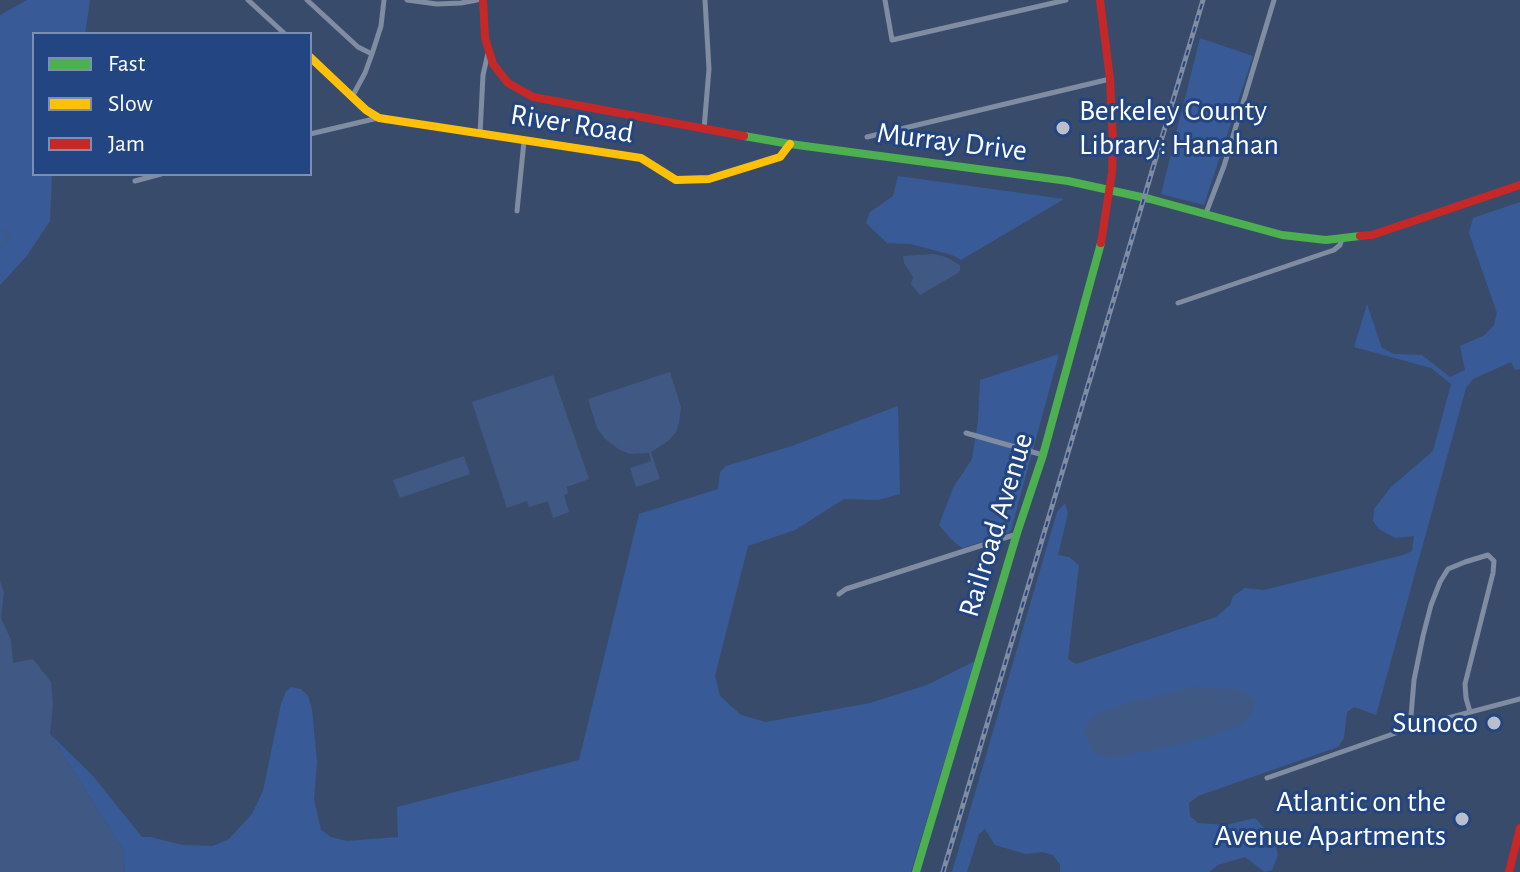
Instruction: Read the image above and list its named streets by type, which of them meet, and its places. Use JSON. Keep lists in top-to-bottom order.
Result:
{
  "streets": {
    "street": ["River Road", "Murray Drive", "Railroad Avenue"]
  },
  "crossings": [
    ["River Road", "Murray Drive"],
    ["Murray Drive", "Railroad Avenue"]
  ],
  "places": ["Berkeley County Library: Hanahan", "Sunoco", "Atlantic on the Avenue Apartments"],
  "legend": ["Fast", "Slow", "Jam"]
}
